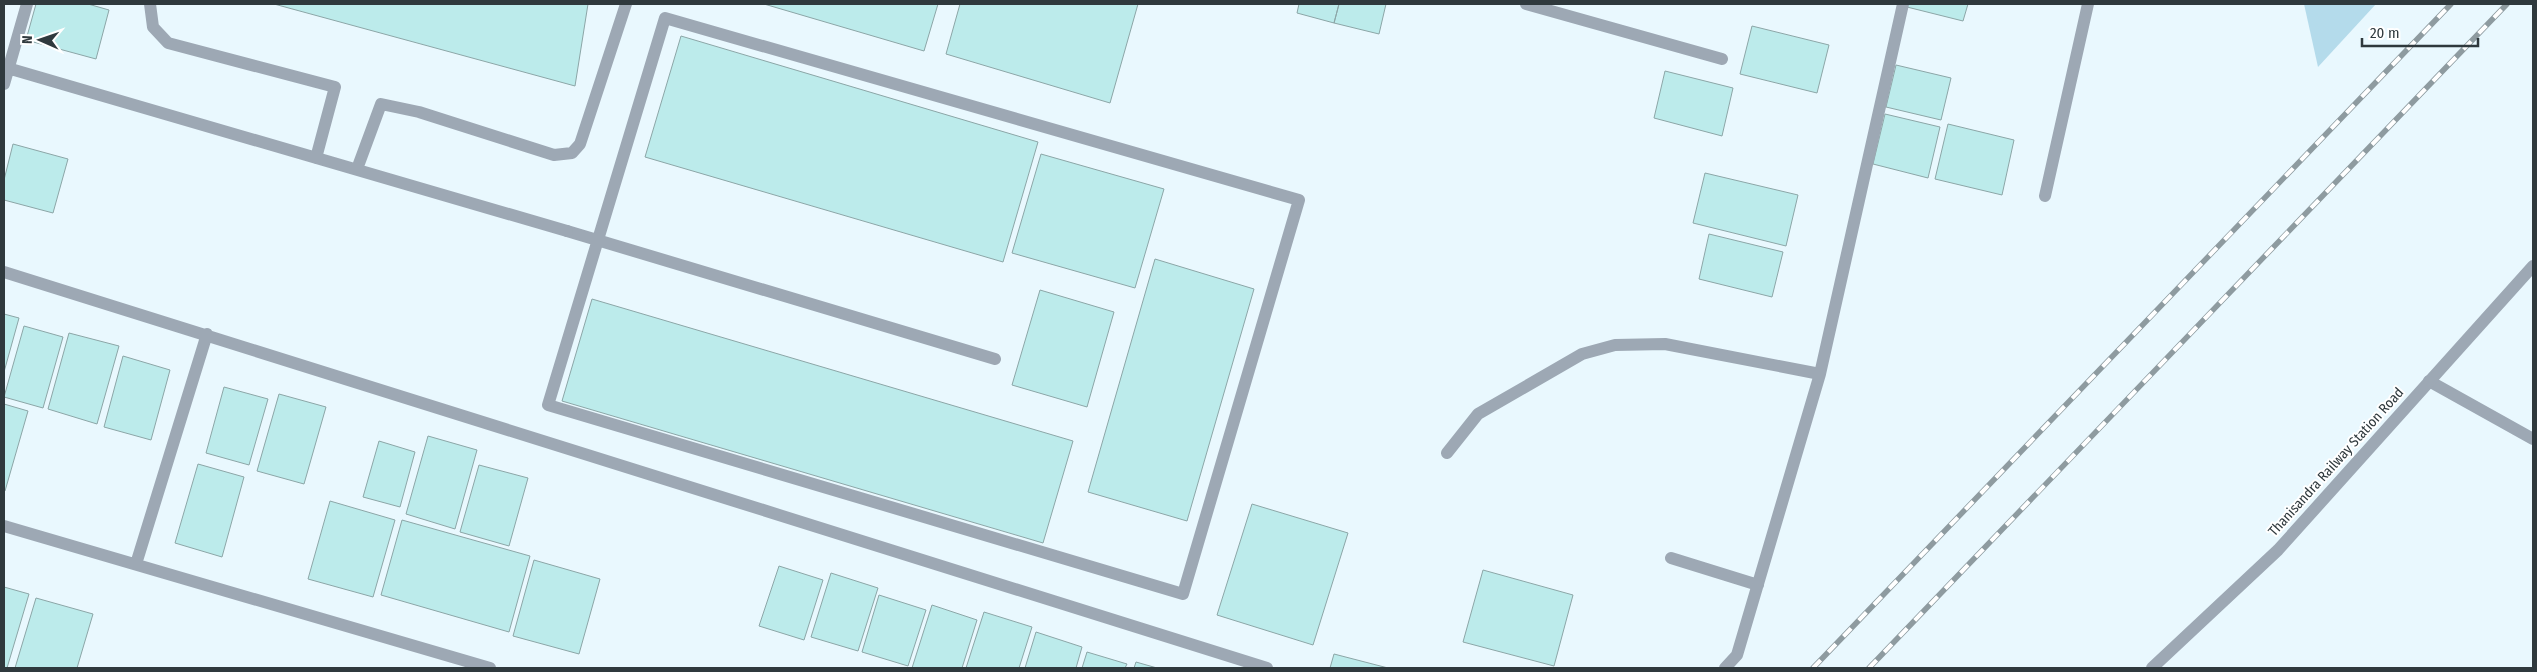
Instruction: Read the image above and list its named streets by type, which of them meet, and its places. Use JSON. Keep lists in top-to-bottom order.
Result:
{
  "streets": {
    "street": ["Thanisandra Railway Station Road"]
  },
  "scale_bar": "20 m",
  "north": "left"
}
